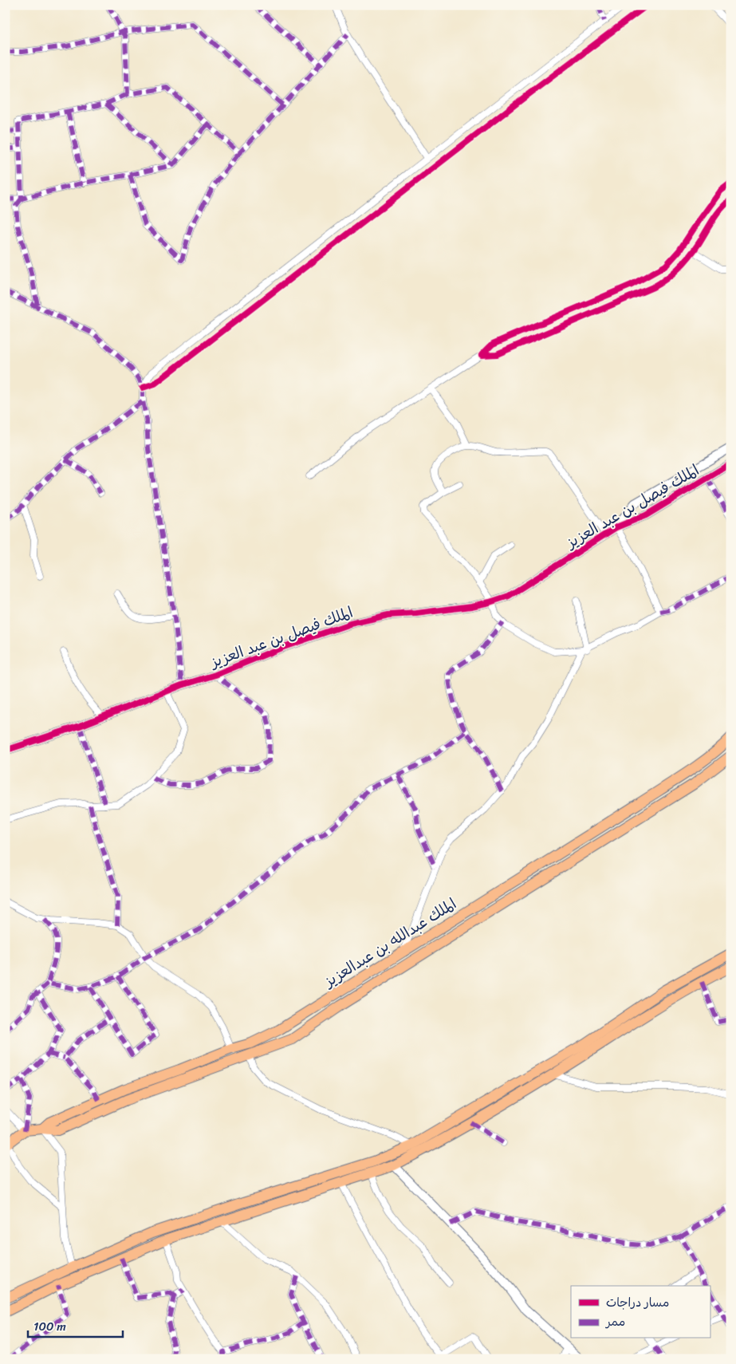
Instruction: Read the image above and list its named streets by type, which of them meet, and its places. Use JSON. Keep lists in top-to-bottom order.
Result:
{
  "streets": {
    "main road": ["الملك عبدالله بن عبدالعزيز"],
    "street": ["الملك فيصل بن عبد العزيز"]
  },
  "legend": ["مسار دراجات", "ممر"],
  "scale_bar": "100 m"
}
